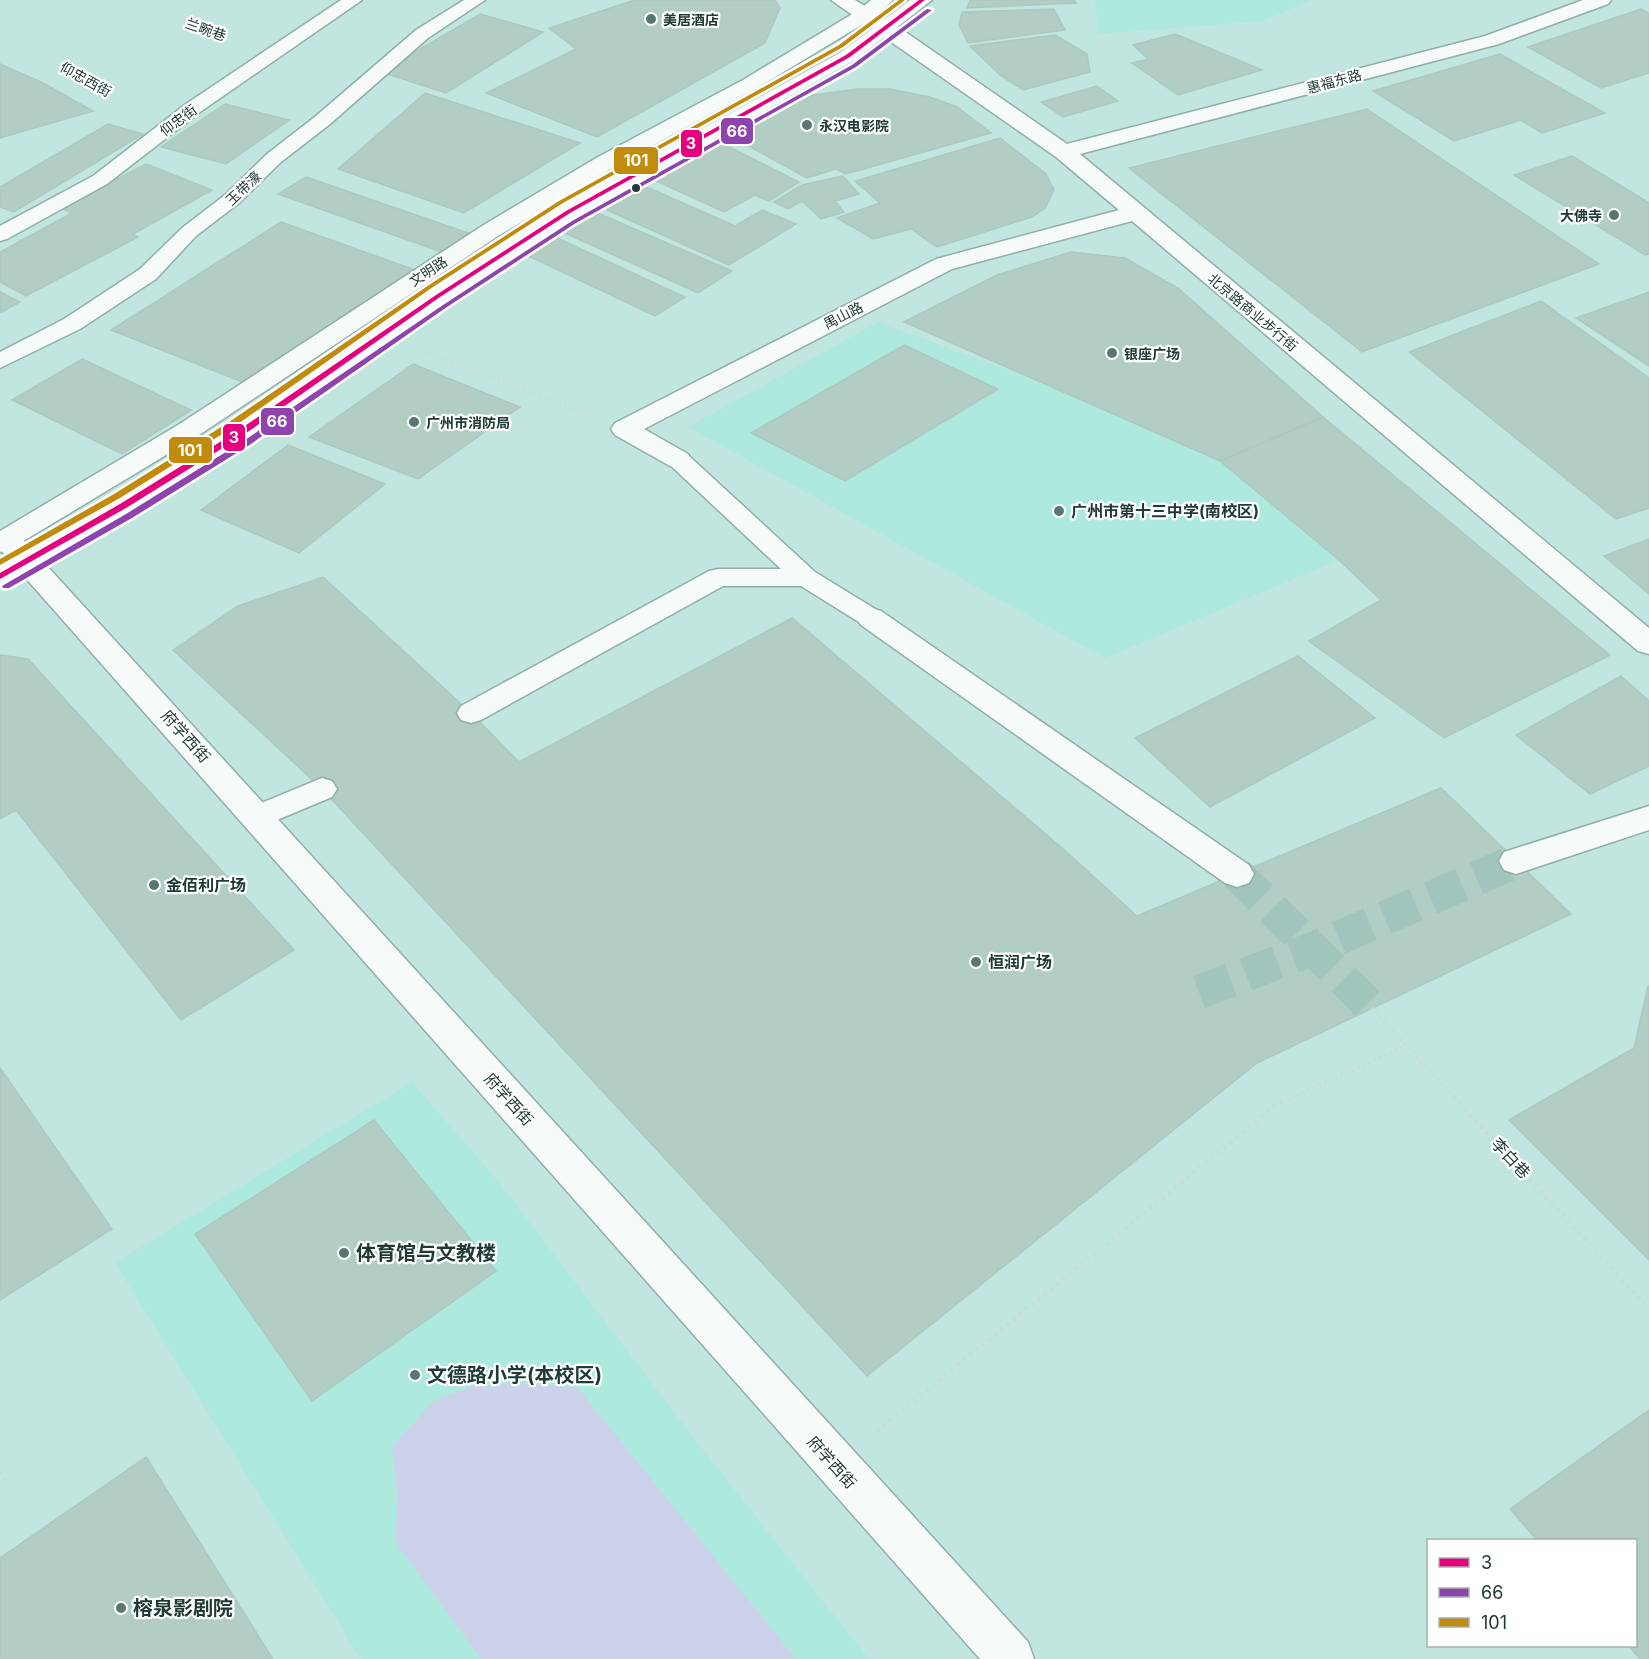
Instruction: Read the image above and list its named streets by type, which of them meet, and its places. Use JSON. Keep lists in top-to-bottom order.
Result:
{
  "streets": {
    "street": [
      "惠福东路",
      "文明路",
      "北京路商业步行街",
      "禺山路",
      "府学西街"
    ],
    "lane": ["仰忠街", "玉带濠"],
    "path": ["兰畹巷", "仰忠西街", "李白巷"]
  },
  "crossings": [
    ["兰畹巷", "仰忠街"],
    ["仰忠西街", "仰忠街"],
    ["惠福东路", "北京路商业步行街"],
    ["文明路", "北京路商业步行街"],
    ["文明路", "府学西街"],
    ["北京路商业步行街", "禺山路"]
  ],
  "places": [
    "美居酒店",
    "永汉电影院",
    "大佛寺",
    "银座广场",
    "广州市消防局",
    "广州市第十三中学(南校区)",
    "金佰利广场",
    "恒润广场",
    "体育馆与文教楼",
    "文德路小学(本校区)",
    "榕泉影剧院"
  ],
  "lines": ["transit line 3", "transit line 101", "transit line 66"],
  "legend": ["3", "66", "101"]
}
